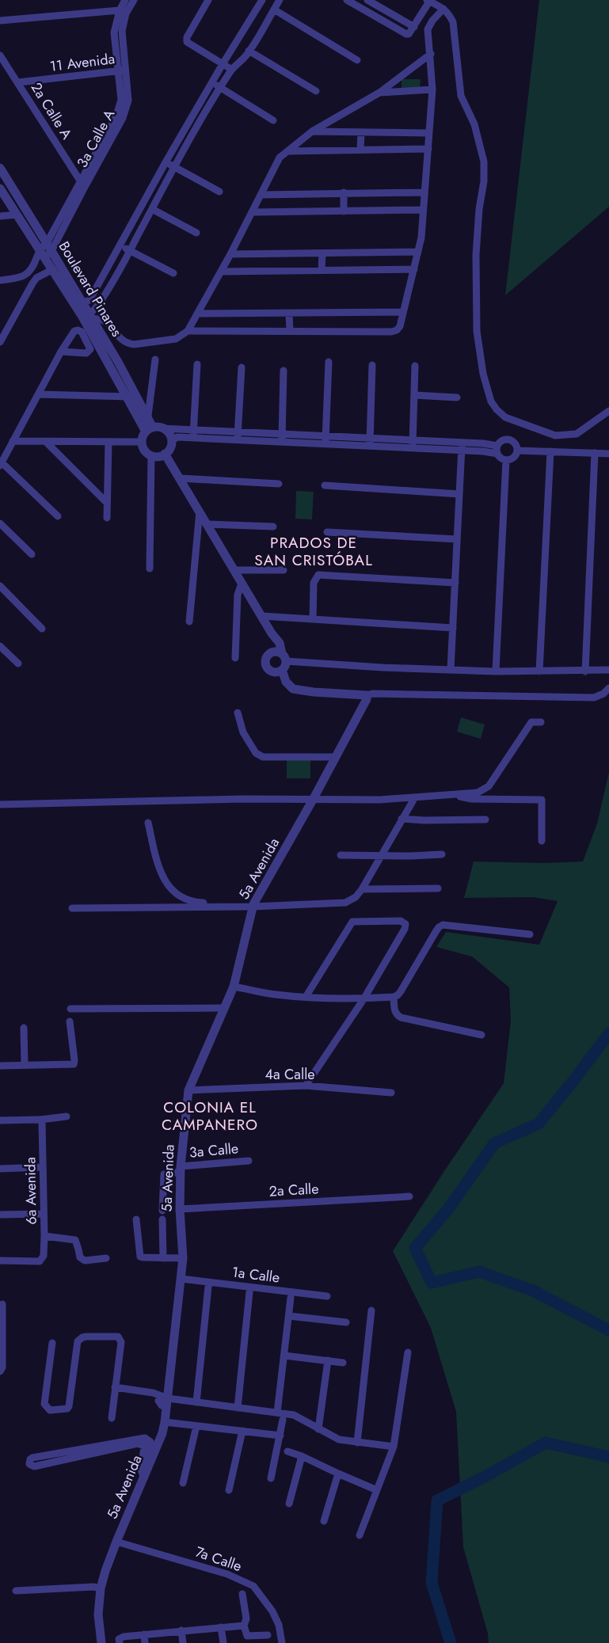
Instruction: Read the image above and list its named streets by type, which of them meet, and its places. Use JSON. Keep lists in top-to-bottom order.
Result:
{
  "streets": {
    "street": [
      "11 Avenida",
      "2a Calle A",
      "3a Calle A",
      "Boulevard Pinares",
      "5a Avenida",
      "4a Calle",
      "3a Calle",
      "2a Calle",
      "6a Avenida",
      "1a Calle",
      "7a Calle"
    ]
  },
  "crossings": [
    ["11 Avenida", "2a Calle A"],
    ["11 Avenida", "3a Calle A"],
    ["2a Calle A", "3a Calle A"],
    ["3a Calle A", "Boulevard Pinares"],
    ["5a Avenida", "4a Calle"],
    ["5a Avenida", "3a Calle"],
    ["5a Avenida", "2a Calle"],
    ["5a Avenida", "1a Calle"],
    ["5a Avenida", "7a Calle"]
  ],
  "districts": ["PRADOS DE SAN CRISTÓBAL", "COLONIA EL CAMPANERO"]
}
